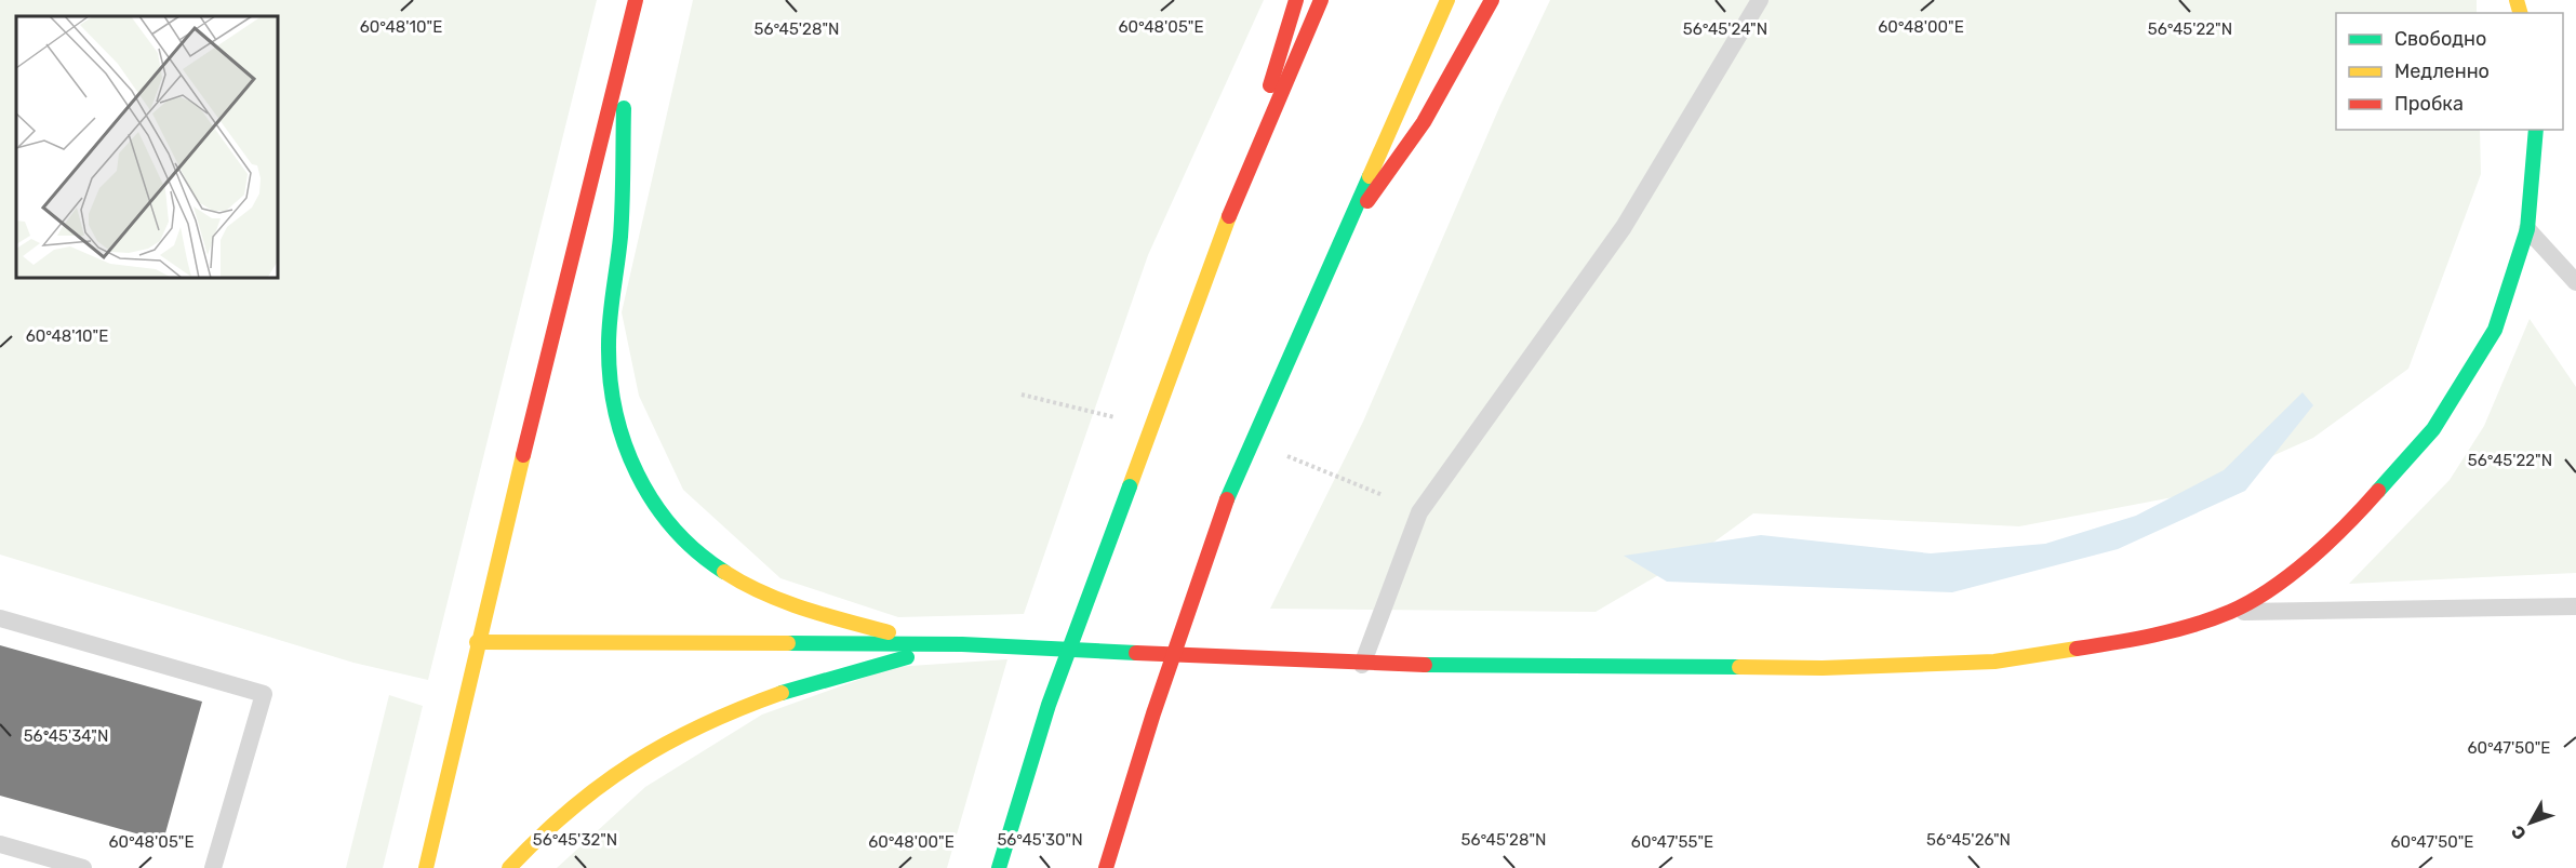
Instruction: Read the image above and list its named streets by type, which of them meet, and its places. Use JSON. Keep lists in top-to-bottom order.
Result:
{
  "legend": ["Свободно", "Медленно", "Пробка"],
  "north": "bottom left",
  "coordinates": [
    "60°48'10\"E",
    "60°48'05\"E",
    "60°48'00\"E",
    "56°45'28\"N",
    "56°45'24\"N",
    "56°45'22\"N",
    "56°45'34\"N",
    "60°47'50\"E",
    "56°45'32\"N",
    "56°45'30\"N",
    "56°45'26\"N",
    "60°47'55\"E"
  ]
}
